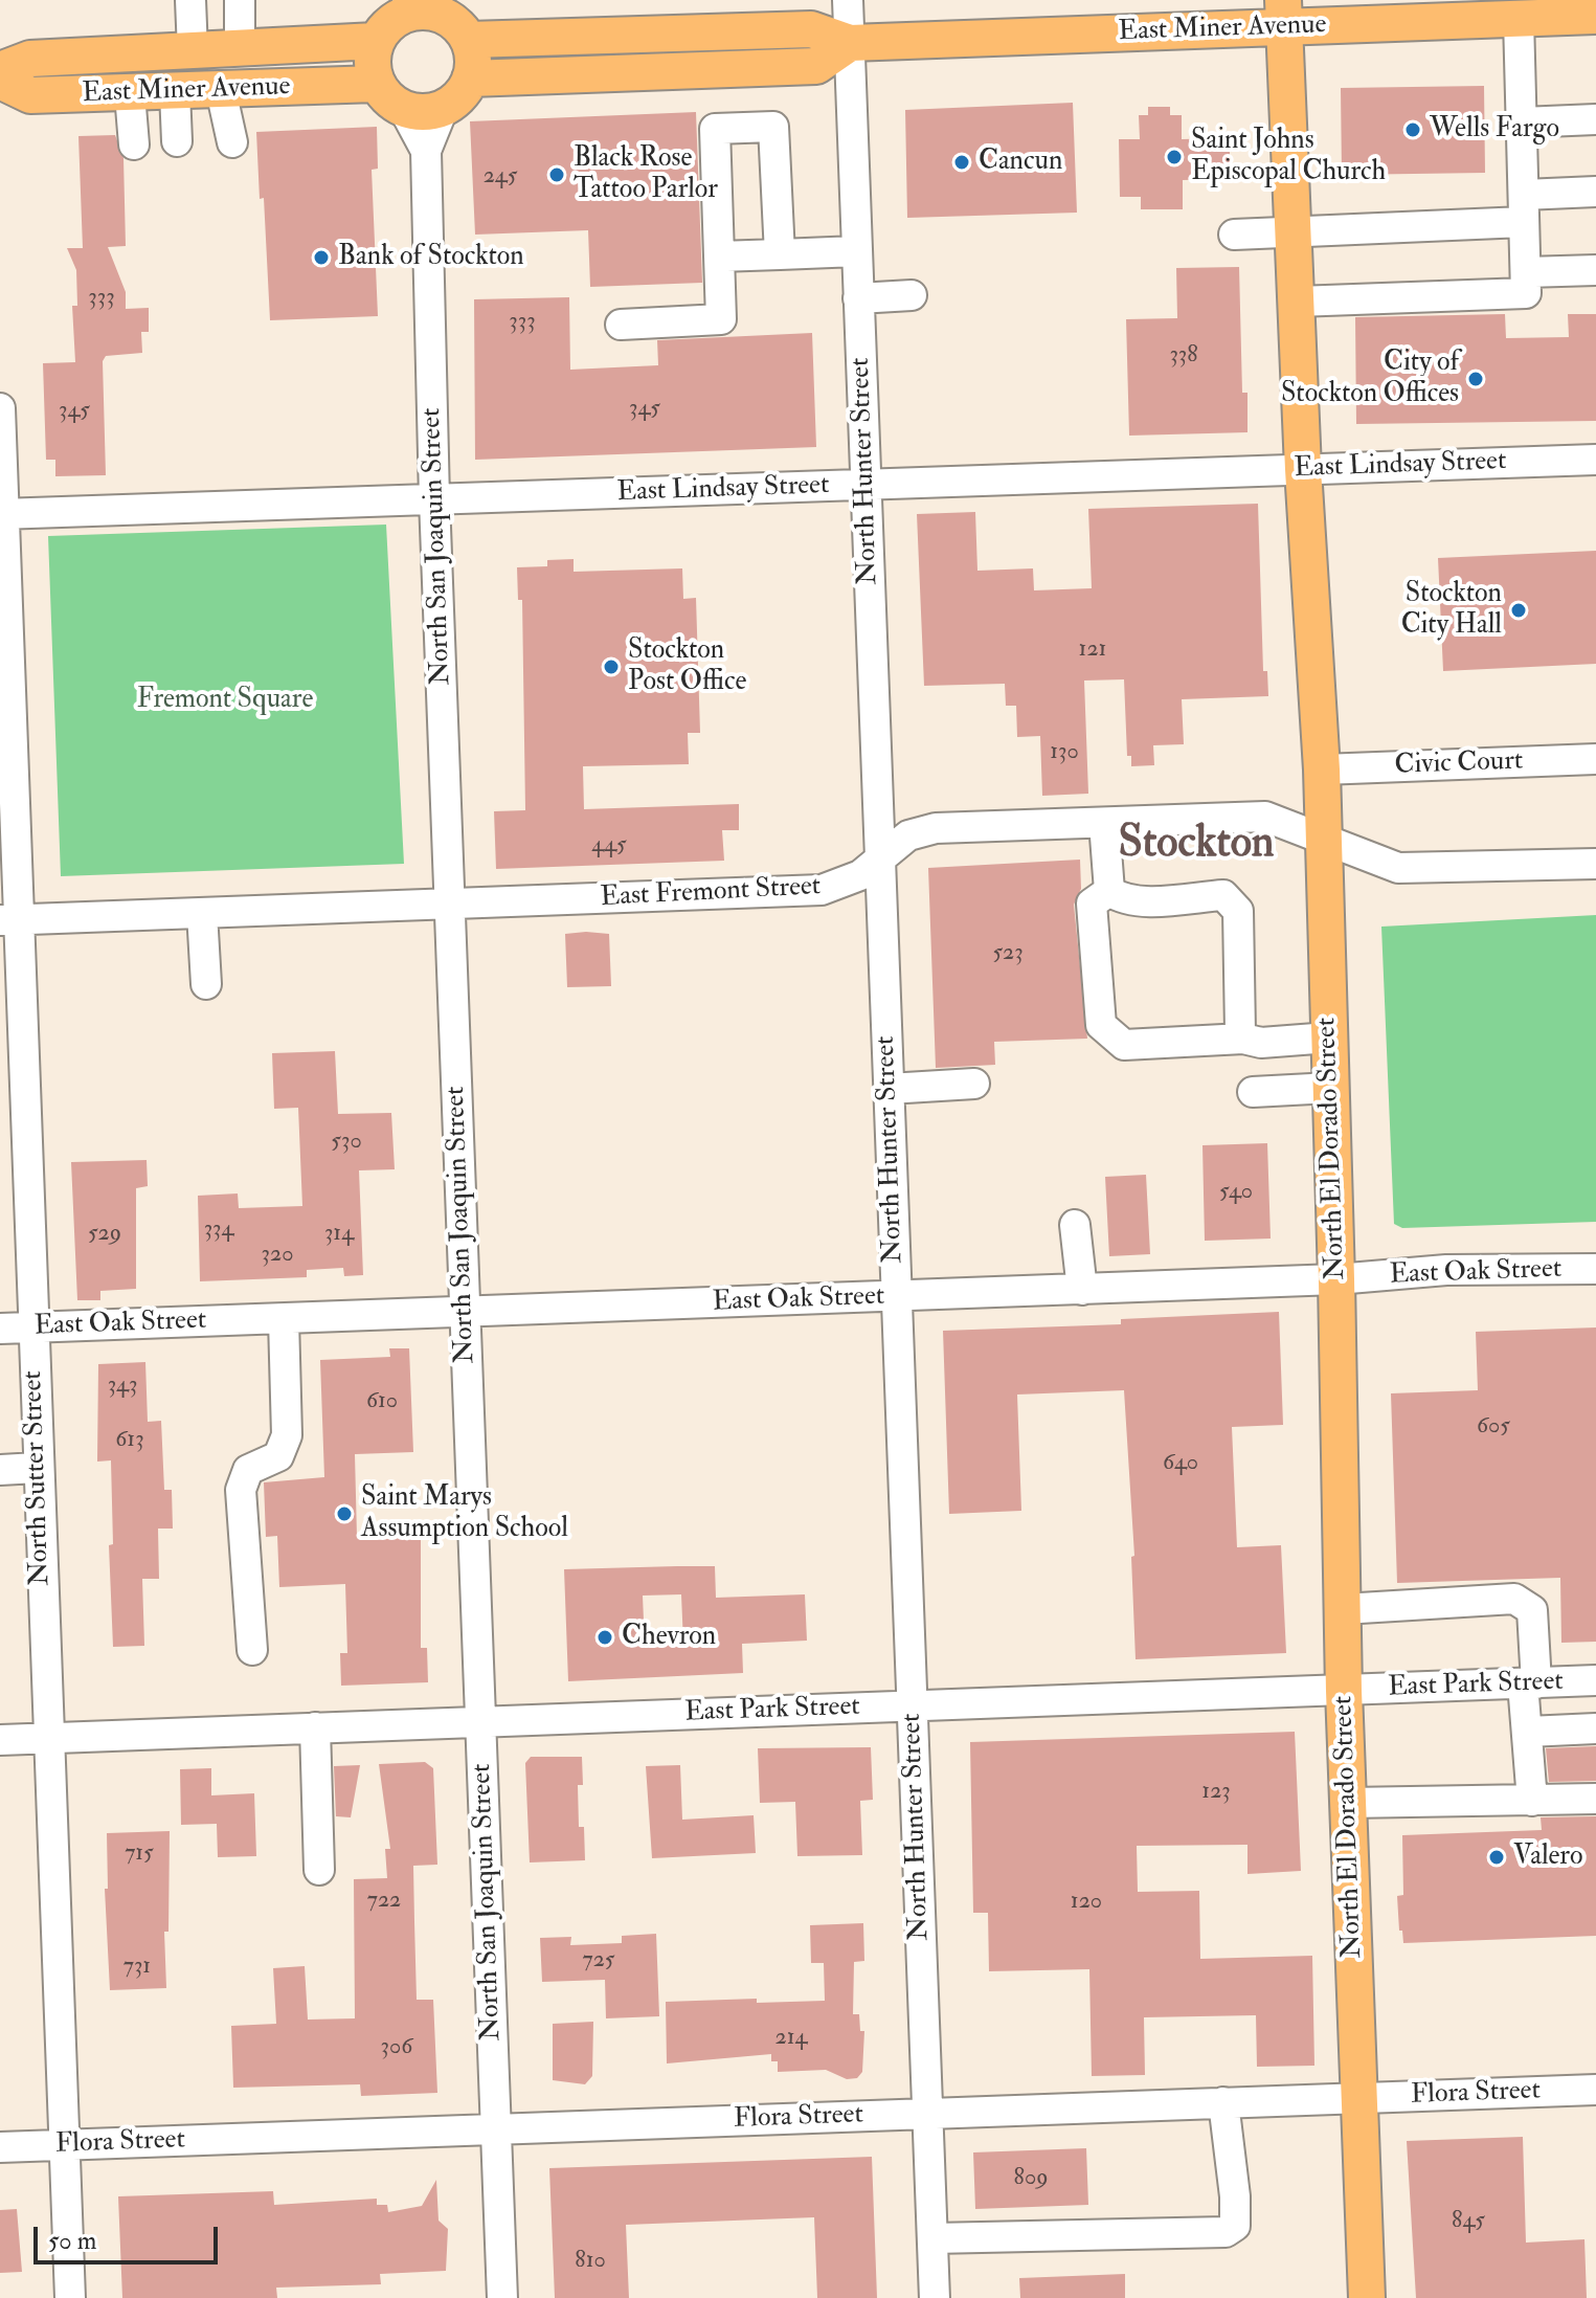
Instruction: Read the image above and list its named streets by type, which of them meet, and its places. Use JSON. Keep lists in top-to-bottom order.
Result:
{
  "streets": {
    "main road": ["East Miner Avenue", "North El Dorado Street"],
    "street": [
      "East Lindsay Street",
      "North Hunter Street",
      "North San Joaquin Street",
      "Civic Court",
      "East Fremont Street",
      "East Oak Street",
      "North Sutter Street",
      "East Park Street",
      "Flora Street"
    ]
  },
  "crossings": [
    ["East Miner Avenue", "North Hunter Street"],
    ["East Miner Avenue", "North San Joaquin Street"],
    ["East Miner Avenue", "North El Dorado Street"],
    ["East Lindsay Street", "North Hunter Street"],
    ["East Lindsay Street", "North San Joaquin Street"],
    ["East Lindsay Street", "North El Dorado Street"],
    ["East Lindsay Street", "North Sutter Street"],
    ["North Hunter Street", "East Fremont Street"],
    ["North Hunter Street", "East Oak Street"],
    ["North Hunter Street", "East Park Street"],
    ["North Hunter Street", "Flora Street"],
    ["North San Joaquin Street", "East Fremont Street"],
    ["North San Joaquin Street", "East Oak Street"],
    ["North San Joaquin Street", "East Park Street"],
    ["North San Joaquin Street", "Flora Street"],
    ["Civic Court", "North El Dorado Street"],
    ["East Fremont Street", "North El Dorado Street"],
    ["East Fremont Street", "North Sutter Street"],
    ["North El Dorado Street", "East Oak Street"],
    ["North El Dorado Street", "East Park Street"],
    ["North El Dorado Street", "Flora Street"],
    ["East Oak Street", "North Sutter Street"],
    ["North Sutter Street", "East Park Street"],
    ["North Sutter Street", "Flora Street"]
  ],
  "districts": ["Stockton"],
  "parks": ["Fremont Square"],
  "places": [
    "Wells Fargo",
    "Saint Johns Episcopal Church",
    "Cancun",
    "Black Rose Tattoo Parlor",
    "Bank of Stockton",
    "City of Stockton Offices",
    "Stockton City Hall",
    "Stockton Post Office",
    "Saint Marys Assumption School",
    "Chevron",
    "Valero"
  ],
  "house_numbers": [
    "245",
    "333",
    "333",
    "338",
    "345",
    "345",
    "121",
    "130",
    "445",
    "523",
    "530",
    "540",
    "334",
    "529",
    "314",
    "320",
    "343",
    "610",
    "605",
    "613",
    "640",
    "123",
    "715",
    "722",
    "120",
    "725",
    "731",
    "214",
    "306",
    "809",
    "845",
    "810"
  ],
  "scale_bar": "50 m"
}
